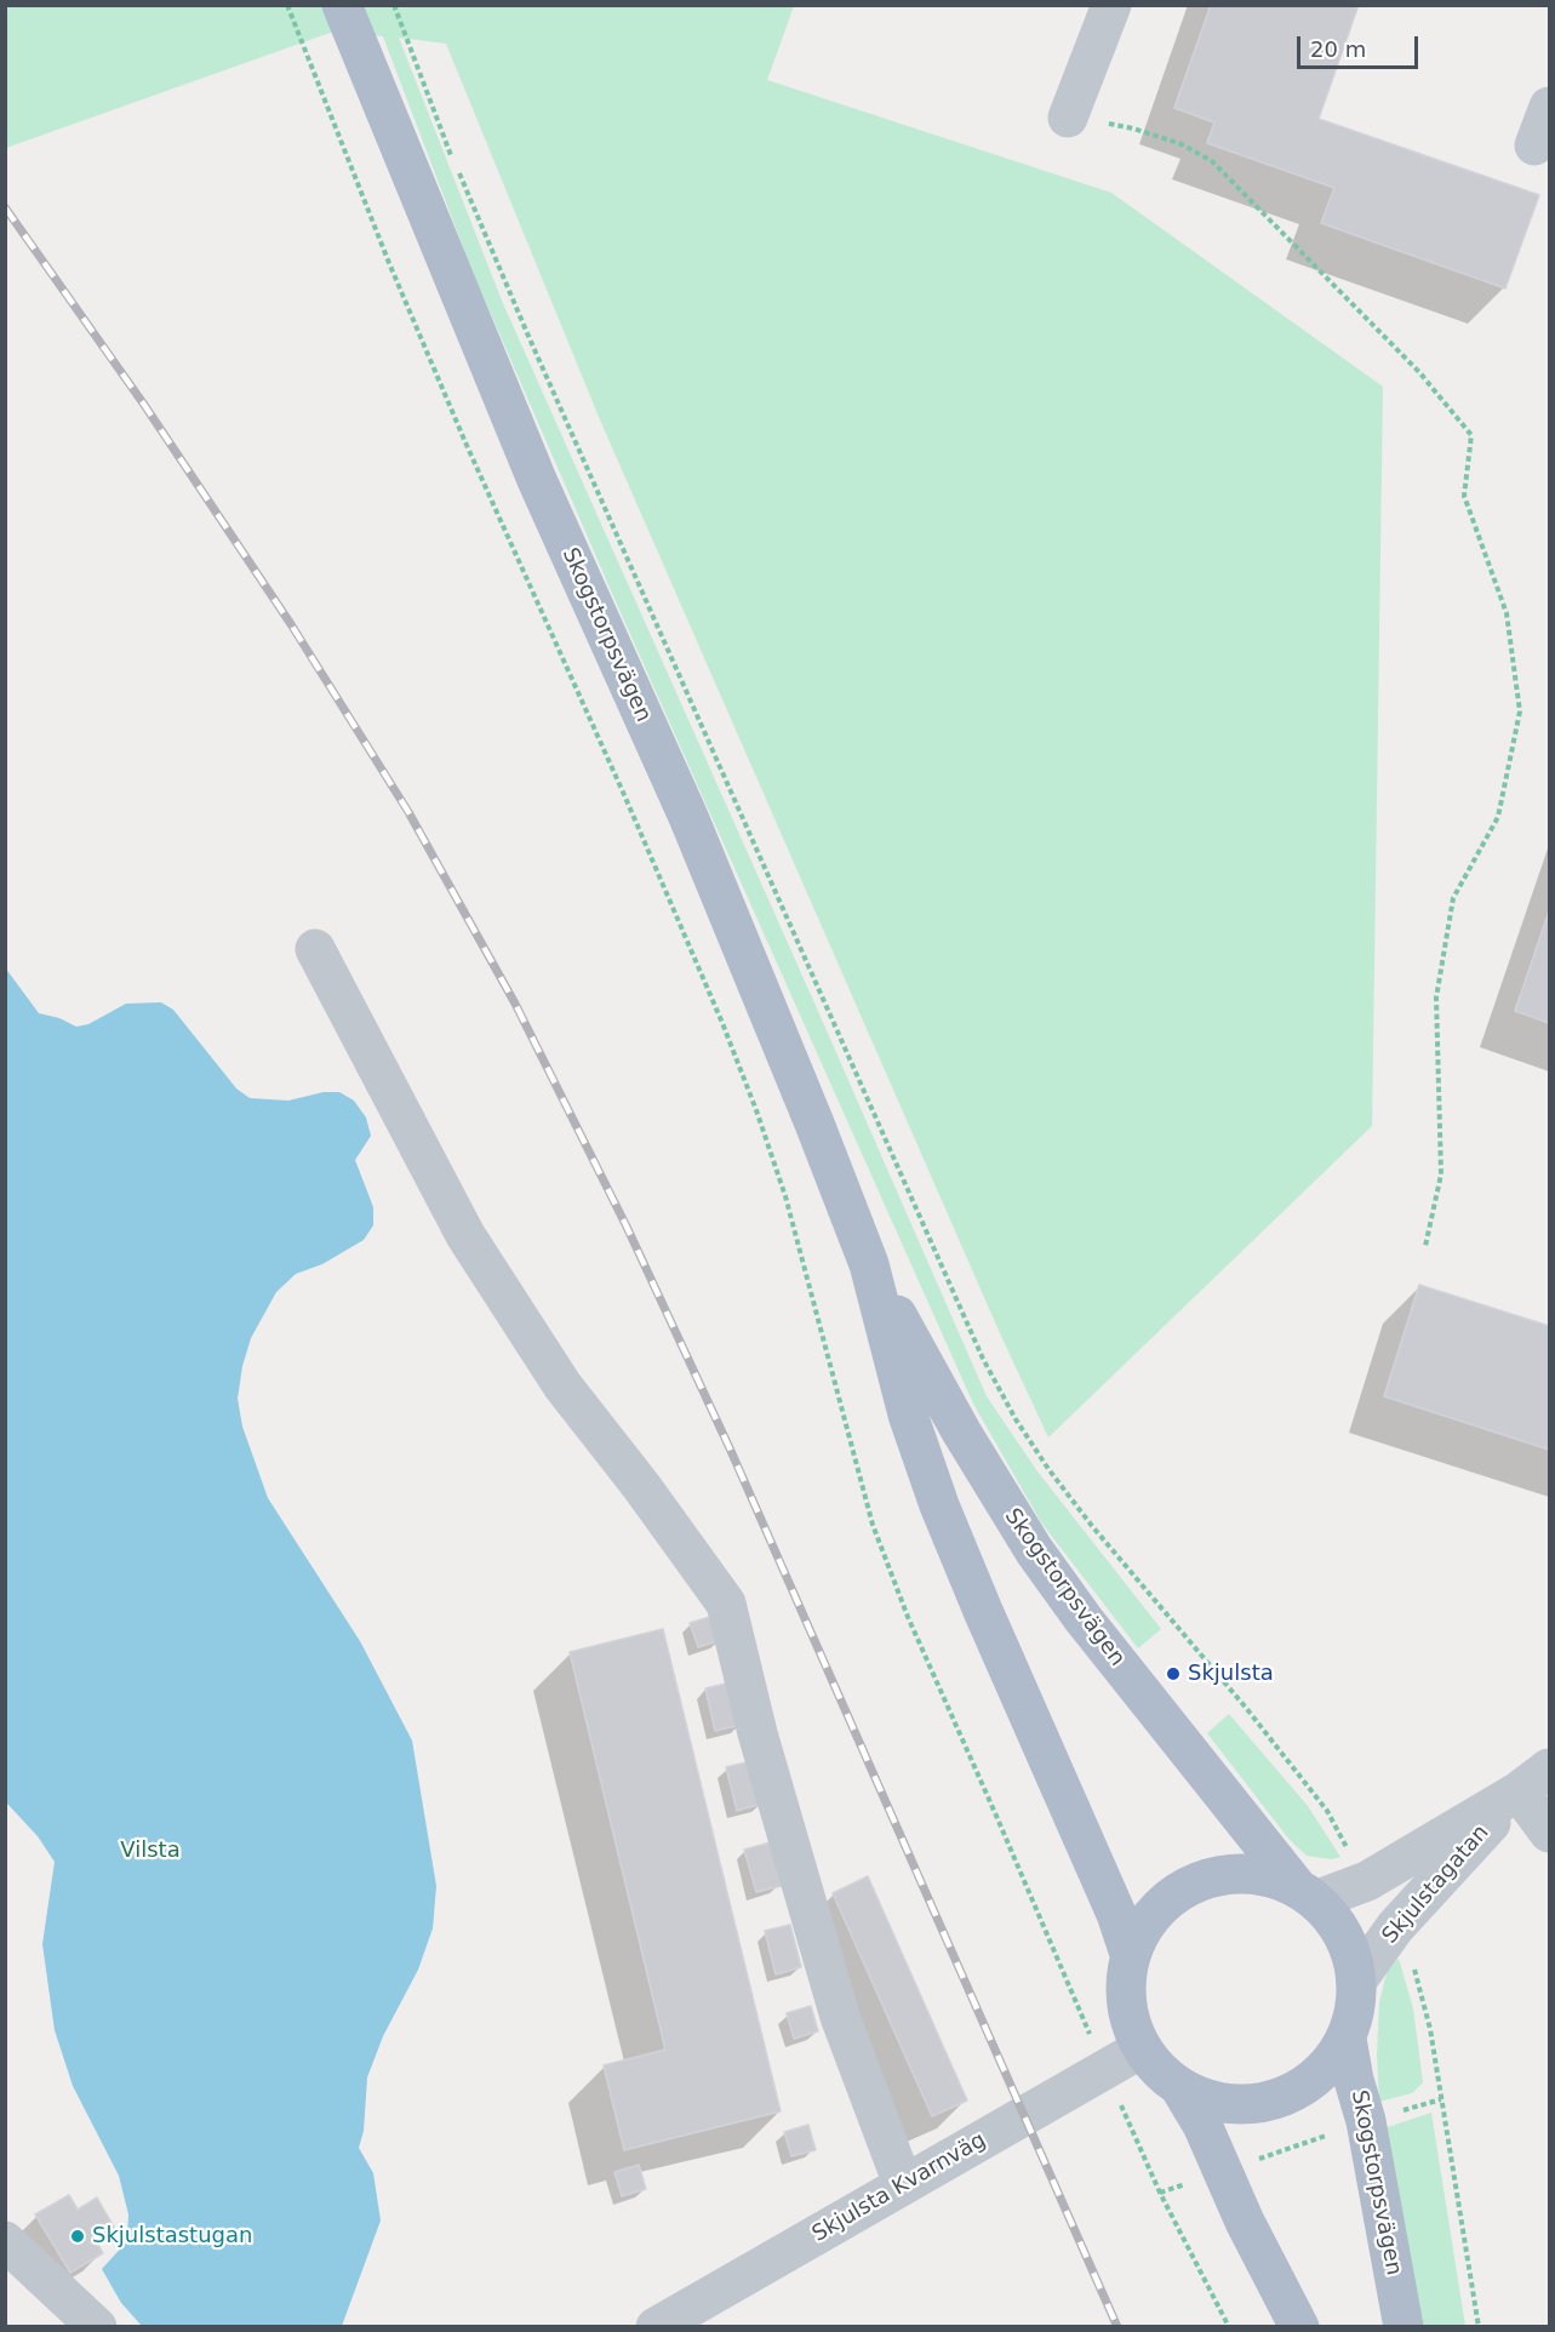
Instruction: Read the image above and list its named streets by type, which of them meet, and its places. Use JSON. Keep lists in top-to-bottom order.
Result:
{
  "streets": {
    "main road": ["Skogstorpsvägen"],
    "street": ["Skjulstagatan", "Skjulsta Kvarnväg"]
  },
  "crossings": [
    ["Skogstorpsvägen", "Skjulstagatan"],
    ["Skogstorpsvägen", "Skjulsta Kvarnväg"],
    ["Skjulstagatan", "Skjulsta Kvarnväg"]
  ],
  "parks": ["Vilsta"],
  "places": ["Skjulsta", "Skjulstastugan"],
  "scale_bar": "20 m"
}
